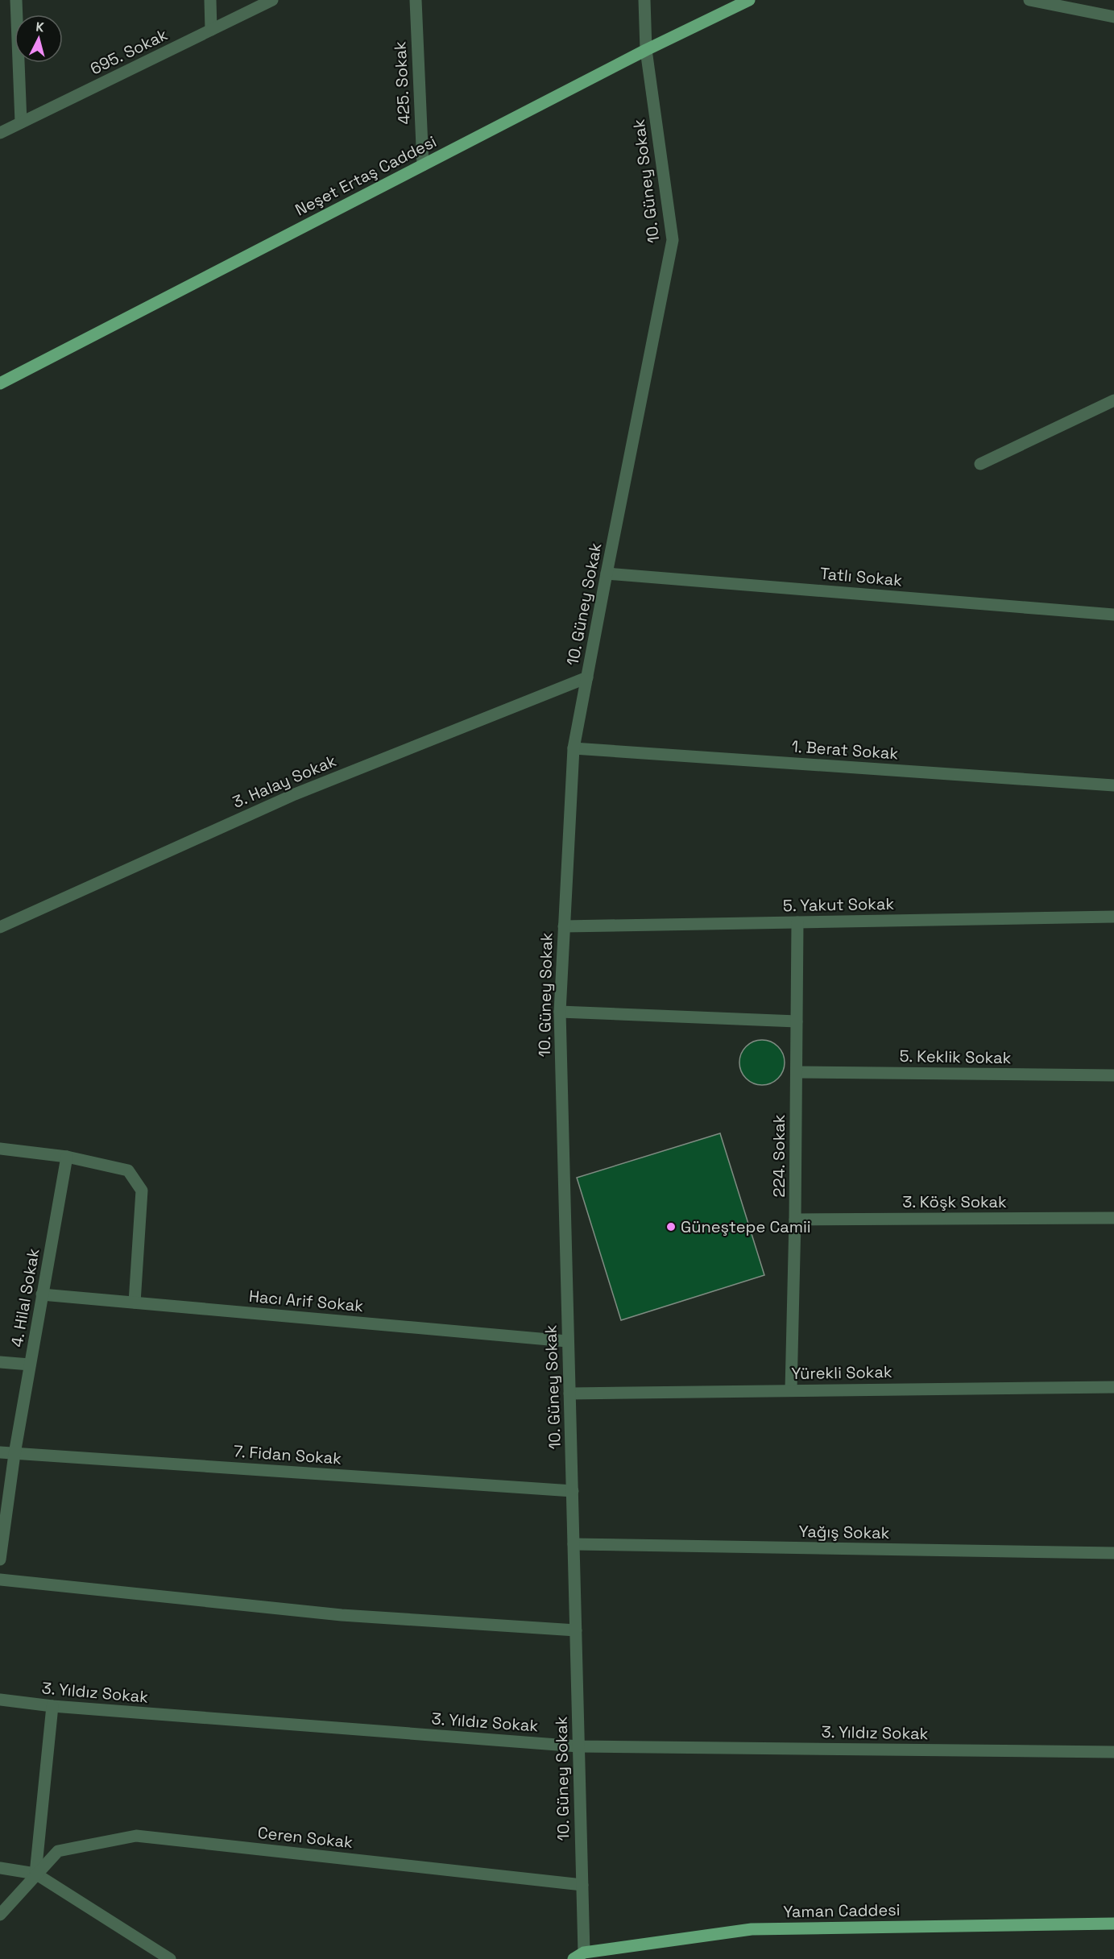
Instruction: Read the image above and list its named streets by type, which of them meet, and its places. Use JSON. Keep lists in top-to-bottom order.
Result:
{
  "streets": {
    "main road": ["Neşet Ertaş Caddesi", "Yaman Caddesi"],
    "street": [
      "695. Sokak",
      "425. Sokak",
      "10. Güney Sokak",
      "Tatlı Sokak",
      "1. Berat Sokak",
      "3. Halay Sokak",
      "5. Yakut Sokak",
      "5. Keklik Sokak",
      "224. Sokak",
      "3. Köşk Sokak",
      "4. Hilal Sokak",
      "Hacı Arif Sokak",
      "Yürekli Sokak",
      "7. Fidan Sokak",
      "Yağış Sokak",
      "3. Yıldız Sokak",
      "Ceren Sokak"
    ]
  },
  "crossings": [
    ["425. Sokak", "Neşet Ertaş Caddesi"],
    ["Neşet Ertaş Caddesi", "10. Güney Sokak"],
    ["10. Güney Sokak", "Tatlı Sokak"],
    ["10. Güney Sokak", "1. Berat Sokak"],
    ["10. Güney Sokak", "3. Halay Sokak"],
    ["10. Güney Sokak", "5. Yakut Sokak"],
    ["10. Güney Sokak", "Hacı Arif Sokak"],
    ["10. Güney Sokak", "Yürekli Sokak"],
    ["10. Güney Sokak", "7. Fidan Sokak"],
    ["10. Güney Sokak", "Yağış Sokak"],
    ["10. Güney Sokak", "3. Yıldız Sokak"],
    ["10. Güney Sokak", "Ceren Sokak"],
    ["10. Güney Sokak", "Yaman Caddesi"],
    ["5. Yakut Sokak", "224. Sokak"],
    ["5. Keklik Sokak", "224. Sokak"],
    ["224. Sokak", "3. Köşk Sokak"],
    ["224. Sokak", "Yürekli Sokak"],
    ["4. Hilal Sokak", "Hacı Arif Sokak"],
    ["4. Hilal Sokak", "7. Fidan Sokak"]
  ],
  "places": ["Güneştepe Camii"],
  "north": "top"
}
